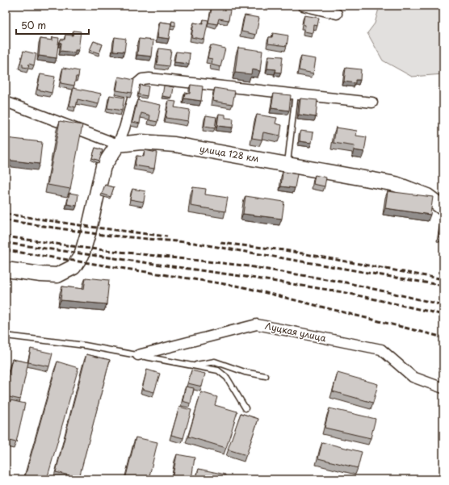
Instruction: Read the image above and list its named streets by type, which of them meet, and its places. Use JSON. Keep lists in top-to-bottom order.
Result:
{
  "streets": {
    "street": ["улица 128 км", "Луцкая улица"]
  },
  "scale_bar": "50 m"
}
